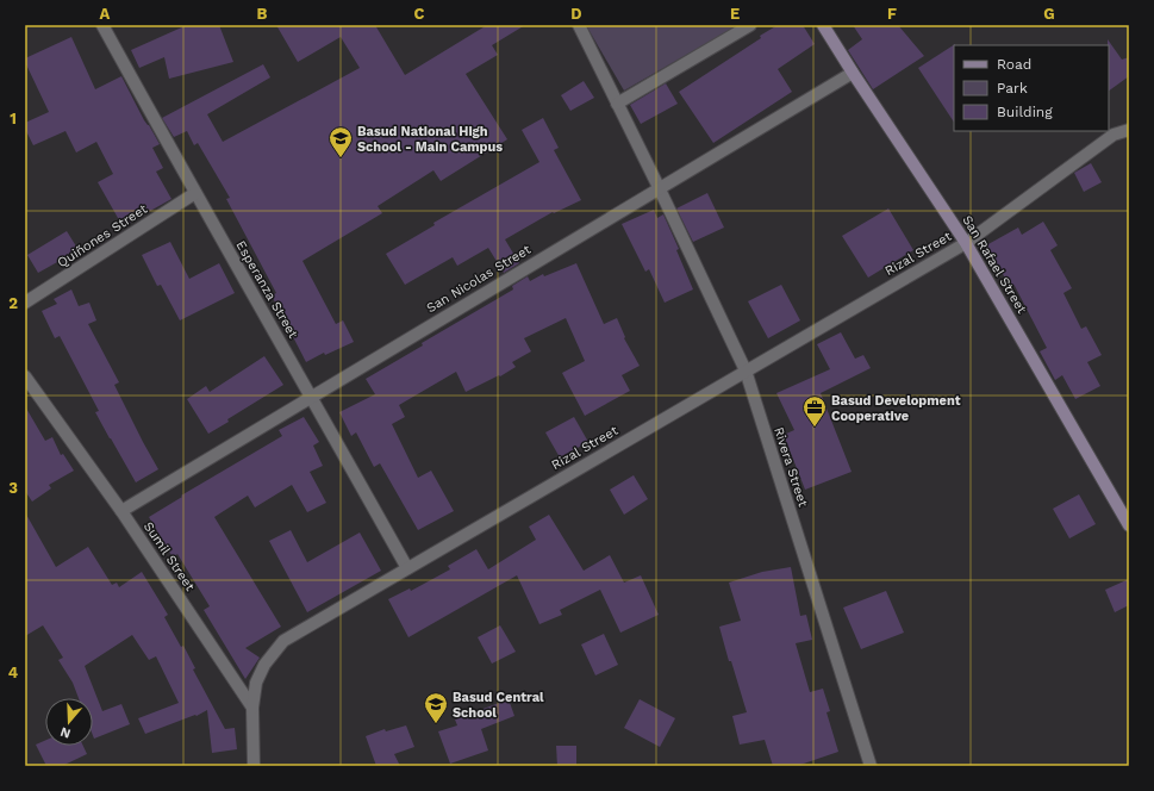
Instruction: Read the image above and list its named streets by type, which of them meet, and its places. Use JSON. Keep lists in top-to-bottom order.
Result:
{
  "streets": {
    "main road": ["San Rafael Street"],
    "street": [
      "Quiñones Street",
      "Rizal Street",
      "San Nicolas Street",
      "Esperanza Street",
      "Rivera Street",
      "Sumil Street"
    ]
  },
  "crossings": [
    ["Quiñones Street", "Esperanza Street"],
    ["Rizal Street", "San Rafael Street"],
    ["Rizal Street", "Esperanza Street"],
    ["Rizal Street", "Rivera Street"],
    ["Rizal Street", "Sumil Street"],
    ["San Rafael Street", "San Nicolas Street"],
    ["San Nicolas Street", "Esperanza Street"],
    ["San Nicolas Street", "Rivera Street"],
    ["San Nicolas Street", "Sumil Street"]
  ],
  "places": {
    "school or university": ["Basud National High School - Main Campus", "Basud Central School"],
    "office": ["Basud Development Cooperative"]
  },
  "legend": ["Road", "Park", "Building"],
  "north": "bottom",
  "grid": {
    "columns": [
      "A",
      "B",
      "C",
      "D",
      "E",
      "F",
      "G"
    ],
    "rows": [
      "1",
      "2",
      "3",
      "4"
    ]
  }
}
